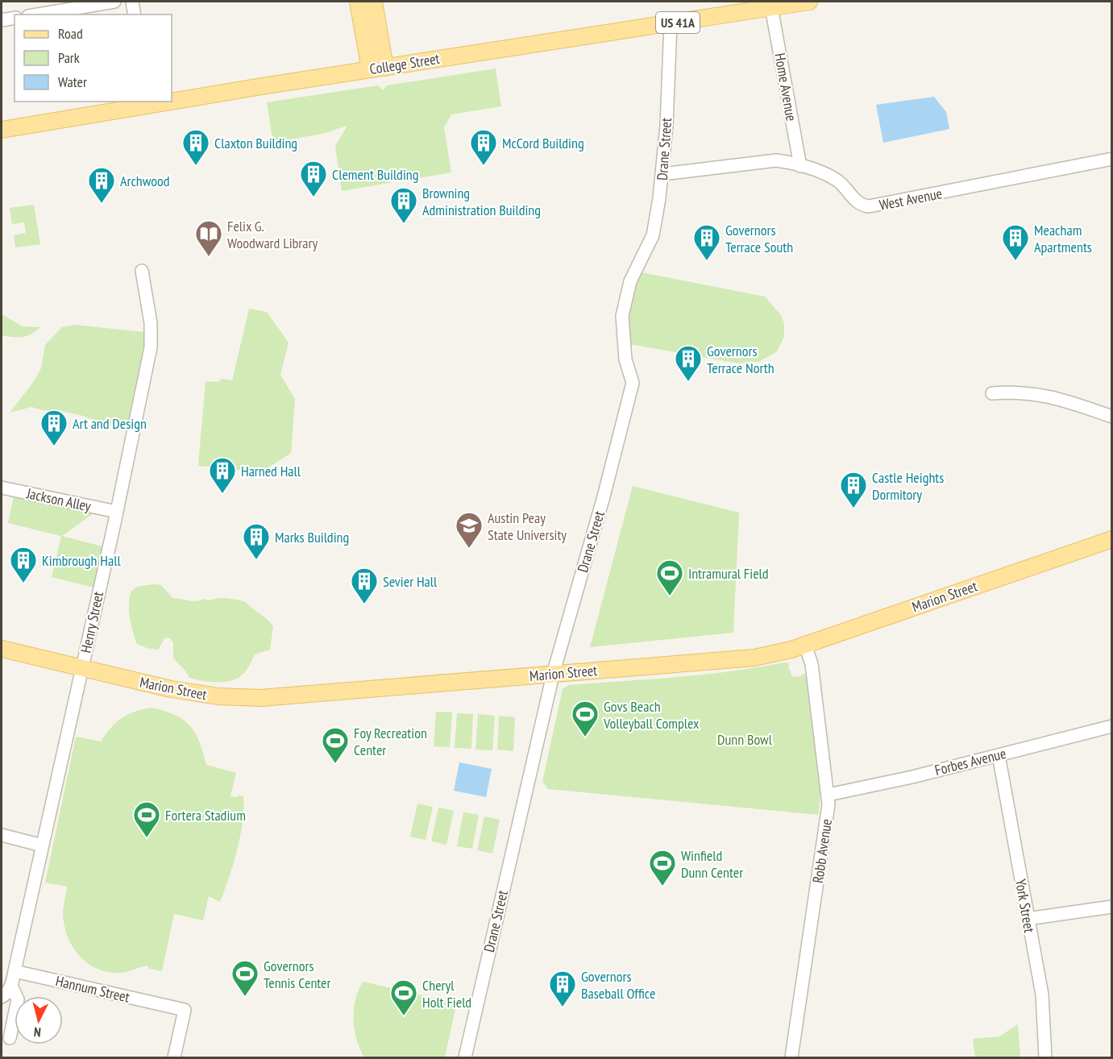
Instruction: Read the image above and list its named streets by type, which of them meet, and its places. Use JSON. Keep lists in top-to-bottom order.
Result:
{
  "streets": {
    "main road": ["US 41A", "College Street", "Marion Street"],
    "street": [
      "Home Avenue",
      "Drane Street",
      "West Avenue",
      "Jackson Alley",
      "Henry Street",
      "Forbes Avenue",
      "Robb Avenue",
      "York Street",
      "Hannum Street"
    ]
  },
  "crossings": [
    ["College Street", "Home Avenue"],
    ["College Street", "Drane Street"],
    ["Home Avenue", "West Avenue"],
    ["Drane Street", "West Avenue"],
    ["Drane Street", "Marion Street"],
    ["Jackson Alley", "Henry Street"],
    ["Marion Street", "Henry Street"],
    ["Marion Street", "Robb Avenue"],
    ["Henry Street", "Hannum Street"],
    ["Forbes Avenue", "Robb Avenue"],
    ["Forbes Avenue", "York Street"]
  ],
  "parks": ["Dunn Bowl"],
  "places": {
    "building": [
      "Claxton Building",
      "McCord Building",
      "Clement Building",
      "Archwood",
      "Browning Administration Building",
      "Governors Terrace South",
      "Meacham Apartments",
      "Governors Terrace North",
      "Art and Design",
      "Harned Hall",
      "Castle Heights Dormitory",
      "Marks Building",
      "Kimbrough Hall",
      "Sevier Hall",
      "Governors Baseball Office"
    ],
    "library": ["Felix G. Woodward Library"],
    "school or university": ["Austin Peay State University"],
    "sports": [
      "Intramural Field",
      "Govs Beach Volleyball Complex",
      "Foy Recreation Center",
      "Fortera Stadium",
      "Winfield Dunn Center",
      "Governors Tennis Center",
      "Cheryl Holt Field"
    ]
  },
  "legend": ["Road", "Park", "Water"],
  "north": "bottom"
}
